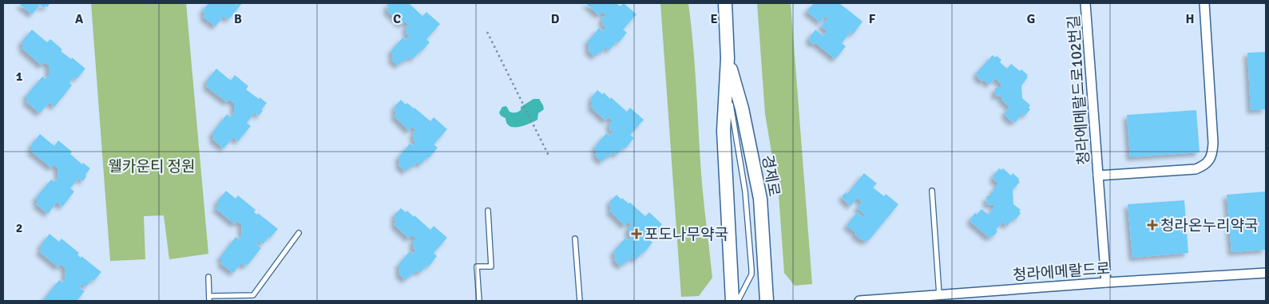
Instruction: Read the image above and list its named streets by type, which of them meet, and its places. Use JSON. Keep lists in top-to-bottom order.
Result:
{
  "streets": {
    "main road": ["경제로"],
    "street": ["청라에메랄드로102번길", "청라에메랄드로"]
  },
  "crossings": [
    ["청라에메랄드로102번길", "청라에메랄드로"]
  ],
  "parks": ["웰카운티 정원"],
  "places": {
    "health": ["청라온누리약국", "포도나무약국"]
  },
  "grid": {
    "columns": [
      "A",
      "B",
      "C",
      "D",
      "E",
      "F",
      "G",
      "H"
    ],
    "rows": ["1", "2"]
  }
}
